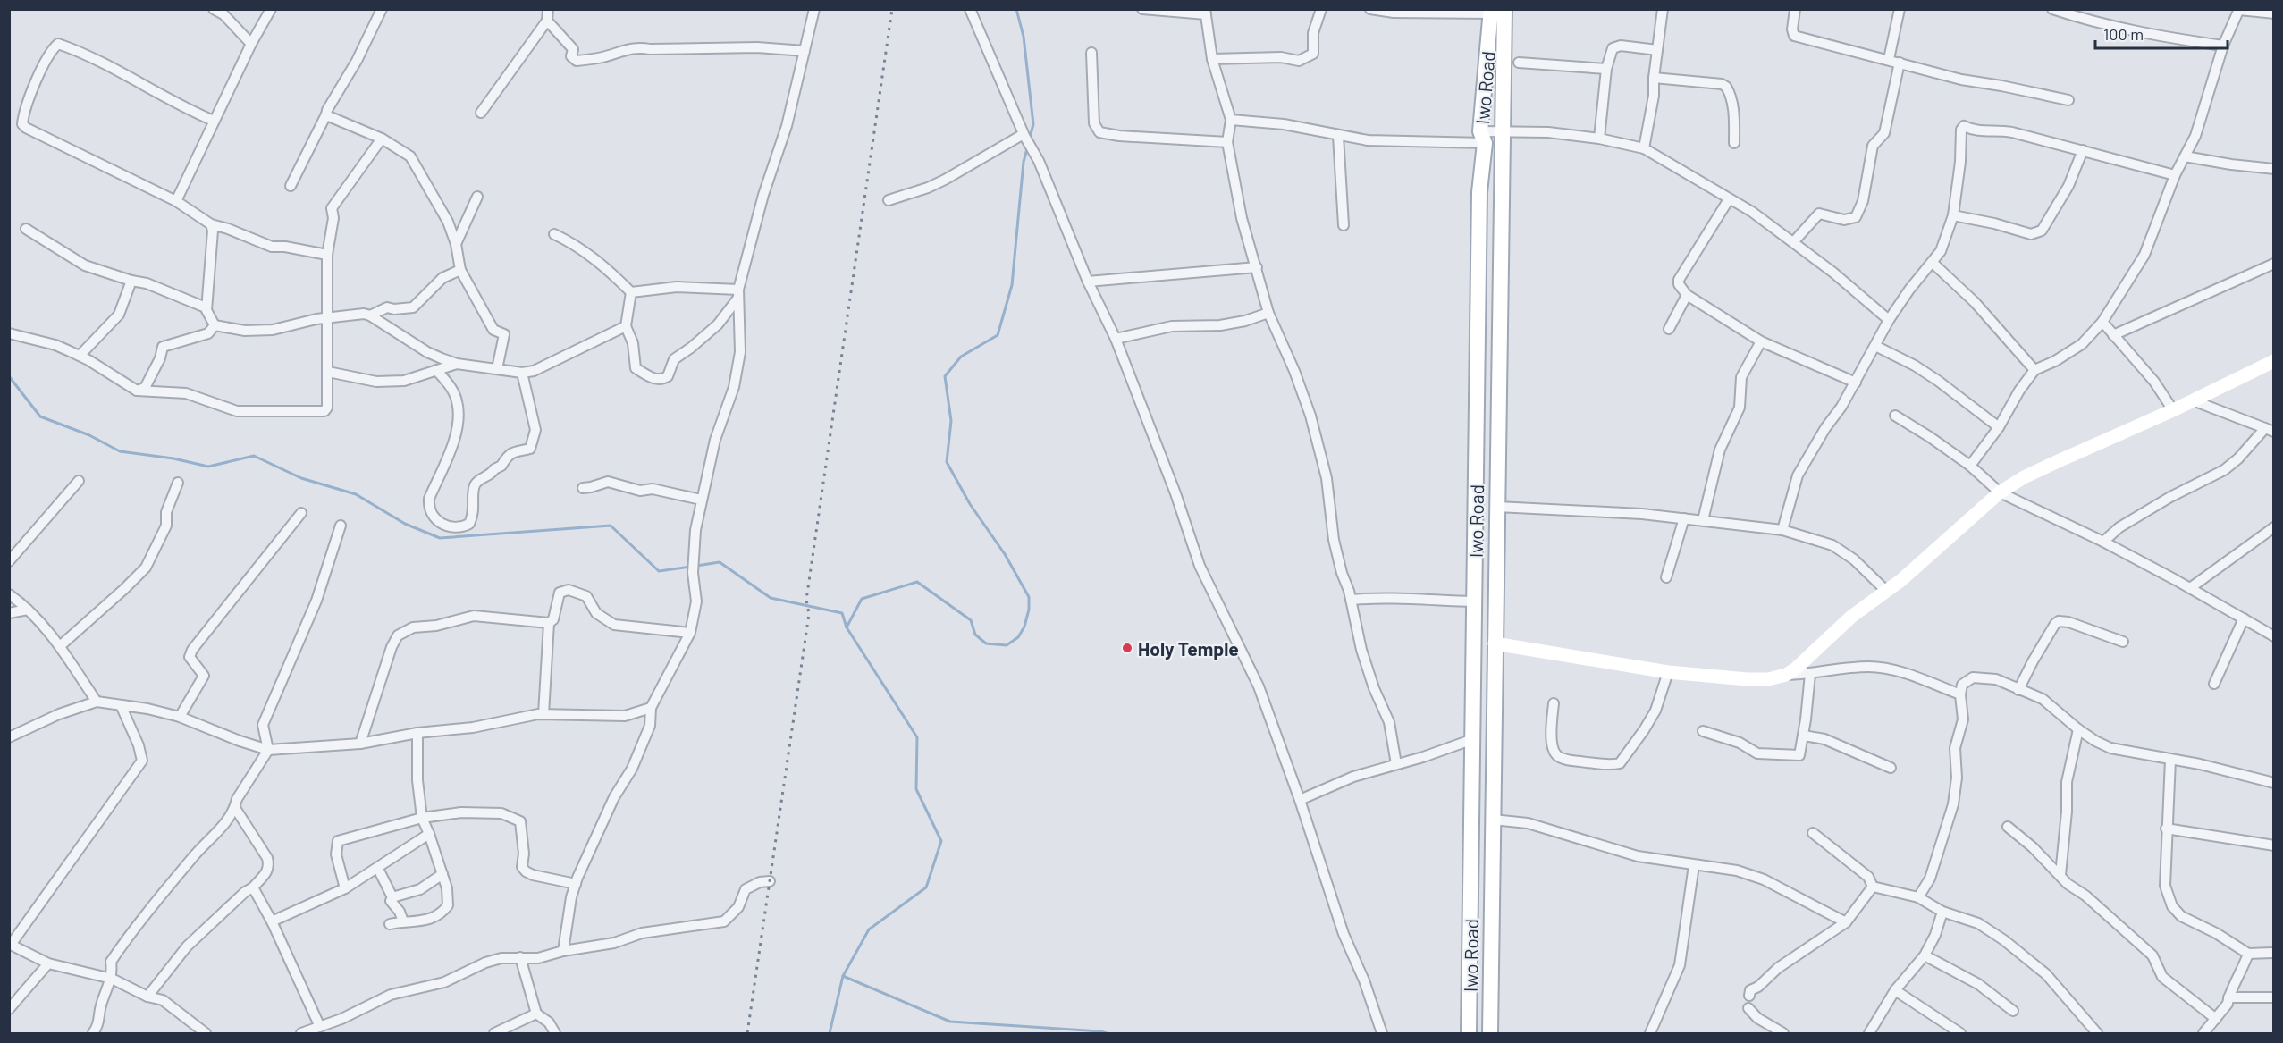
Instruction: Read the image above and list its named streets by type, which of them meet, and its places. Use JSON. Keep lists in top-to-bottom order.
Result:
{
  "streets": {
    "main road": ["Iwo Road"]
  },
  "places": ["Holy Temple"],
  "scale_bar": "100 m"
}
